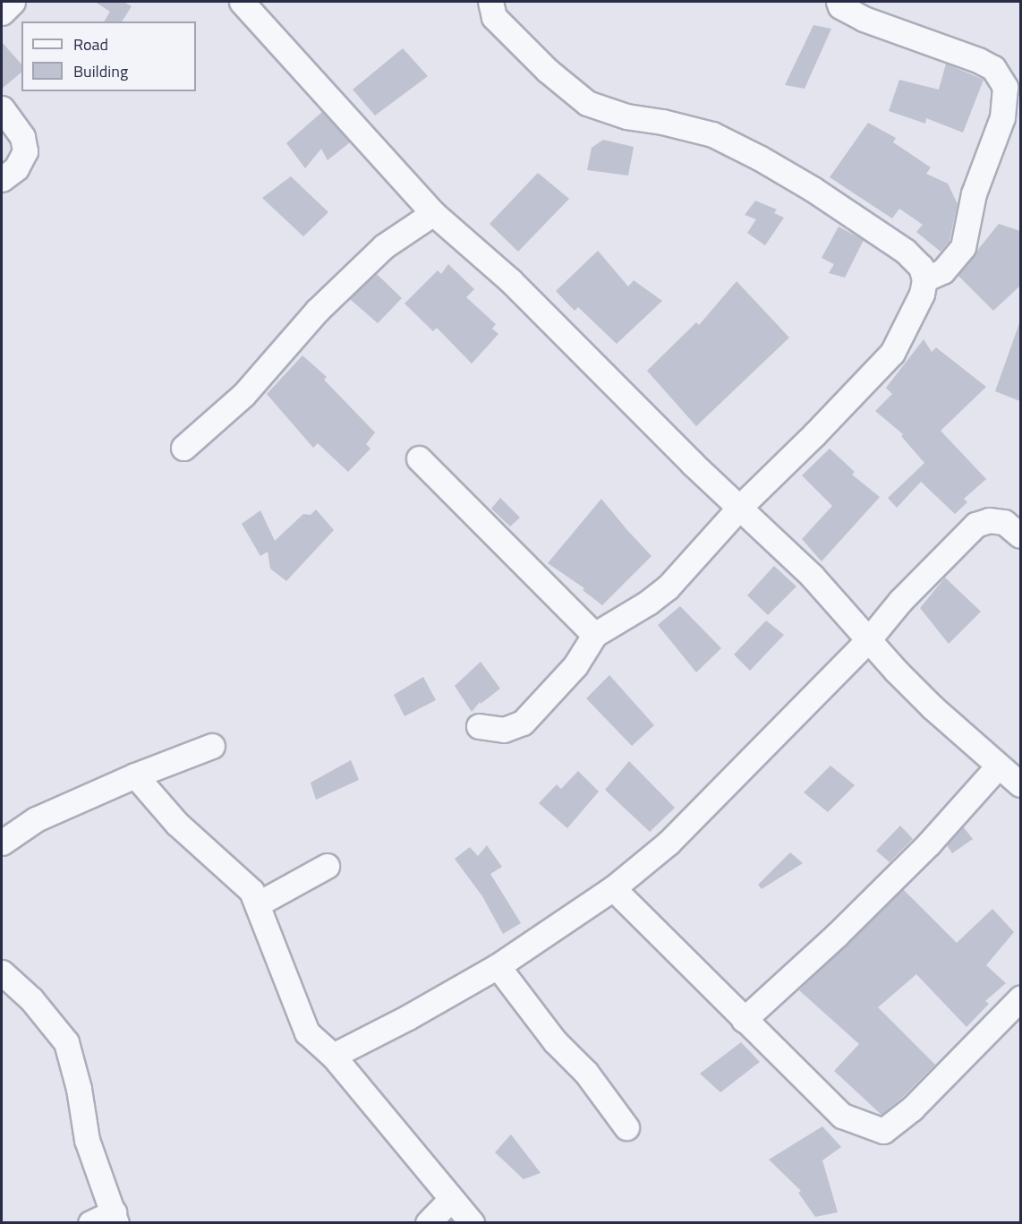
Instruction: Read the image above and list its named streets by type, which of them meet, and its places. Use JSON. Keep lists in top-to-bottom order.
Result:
{
  "legend": ["Road", "Building"]
}
